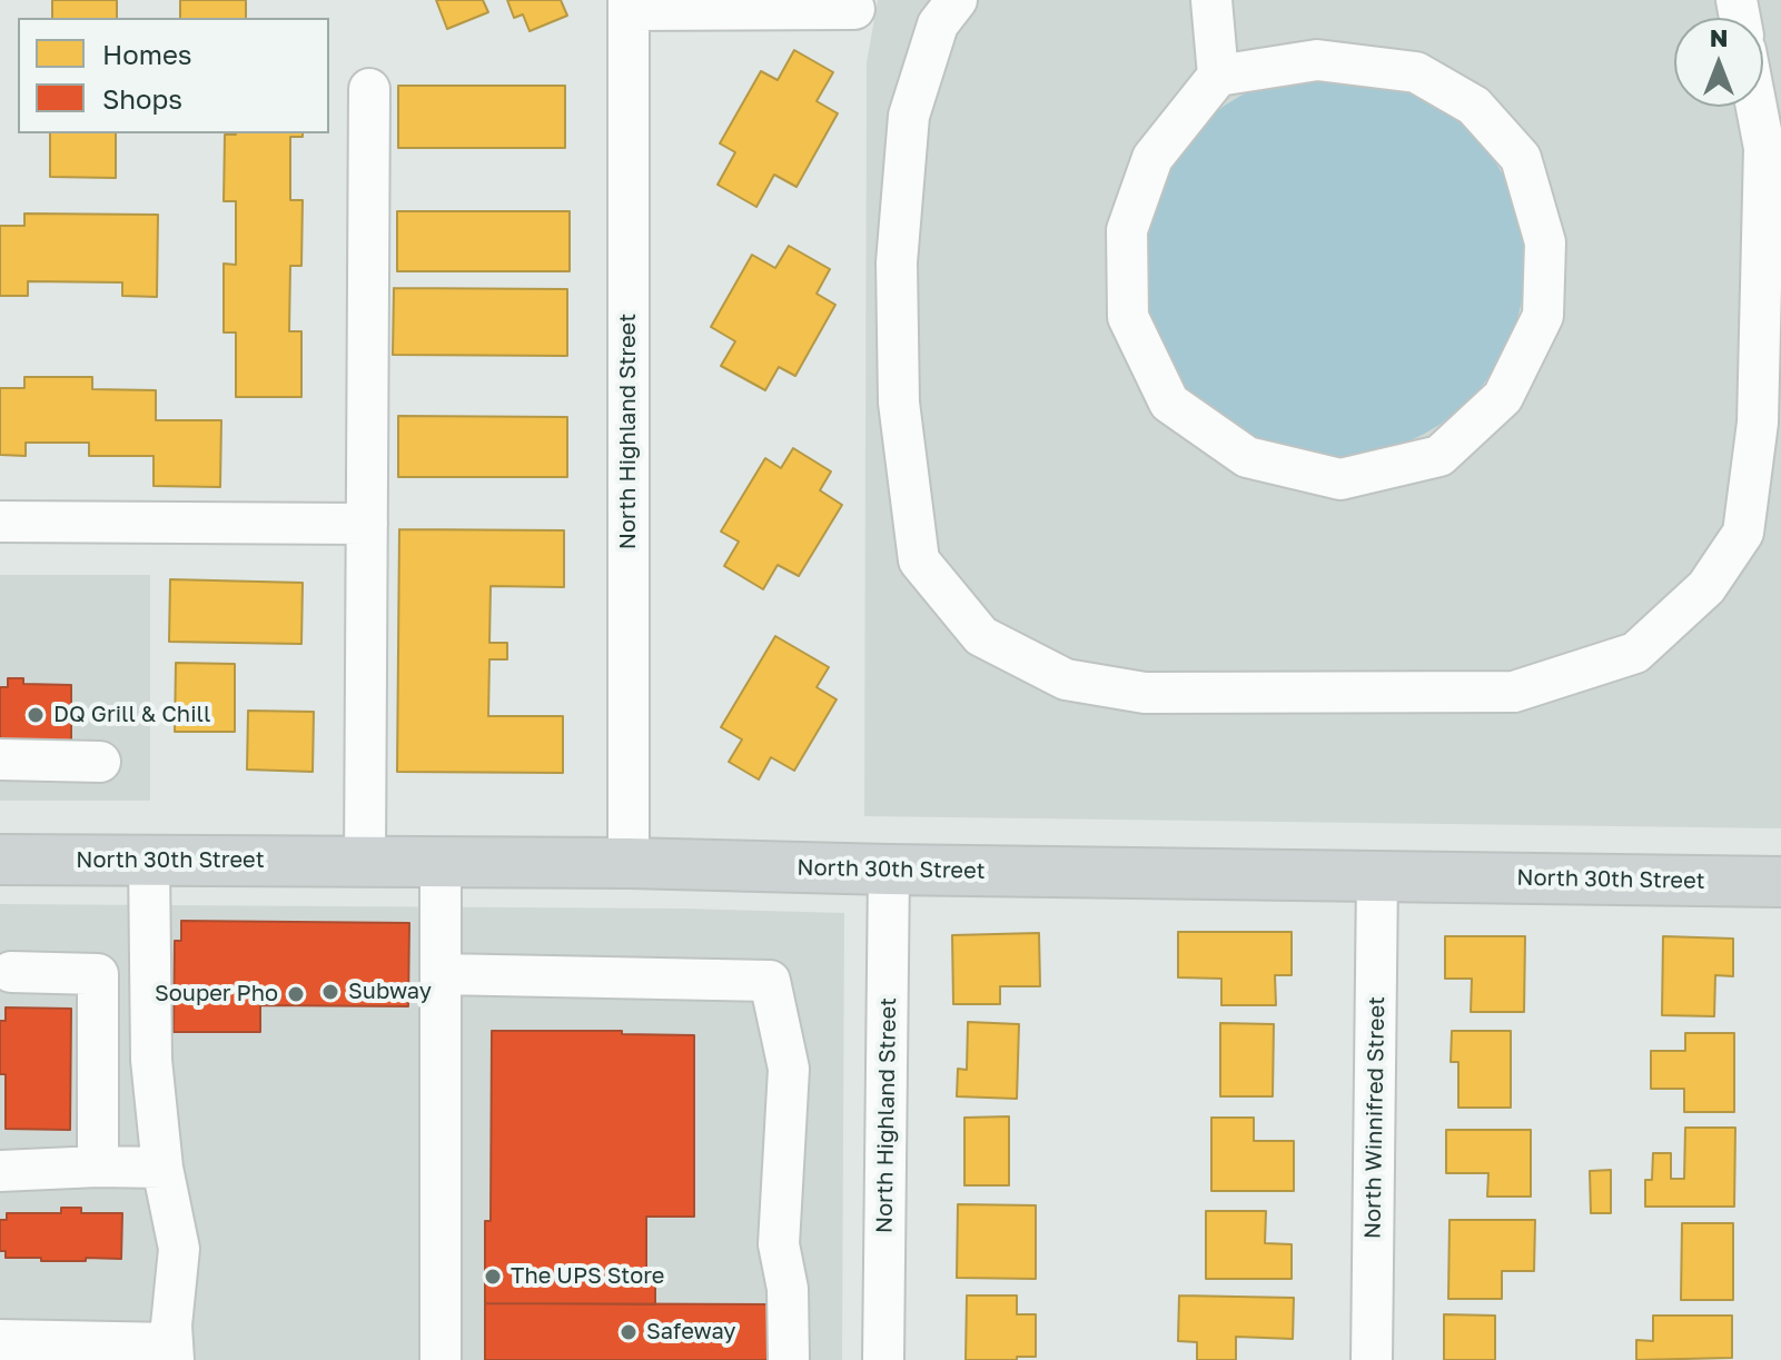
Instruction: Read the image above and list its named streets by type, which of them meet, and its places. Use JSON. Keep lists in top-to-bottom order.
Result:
{
  "streets": {
    "main road": ["North 30th Street"],
    "street": ["North Highland Street", "North Winnifred Street"]
  },
  "crossings": [
    ["North Highland Street", "North 30th Street"],
    ["North 30th Street", "North Winnifred Street"]
  ],
  "places": [
    "DQ Grill & Chill",
    "Subway",
    "Souper Pho",
    "The UPS Store",
    "Safeway"
  ],
  "legend": ["Homes", "Shops"],
  "north": "top"
}
